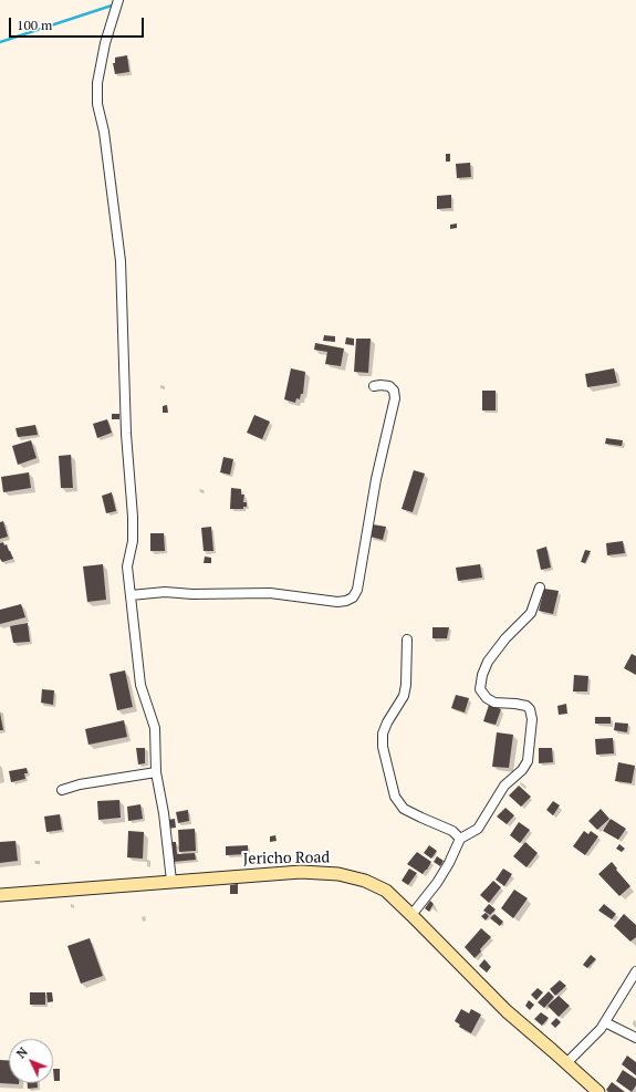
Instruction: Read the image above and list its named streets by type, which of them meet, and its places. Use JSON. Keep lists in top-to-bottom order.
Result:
{
  "streets": {
    "street": ["Jericho Road"]
  },
  "scale_bar": "100 m",
  "north": "top left"
}
